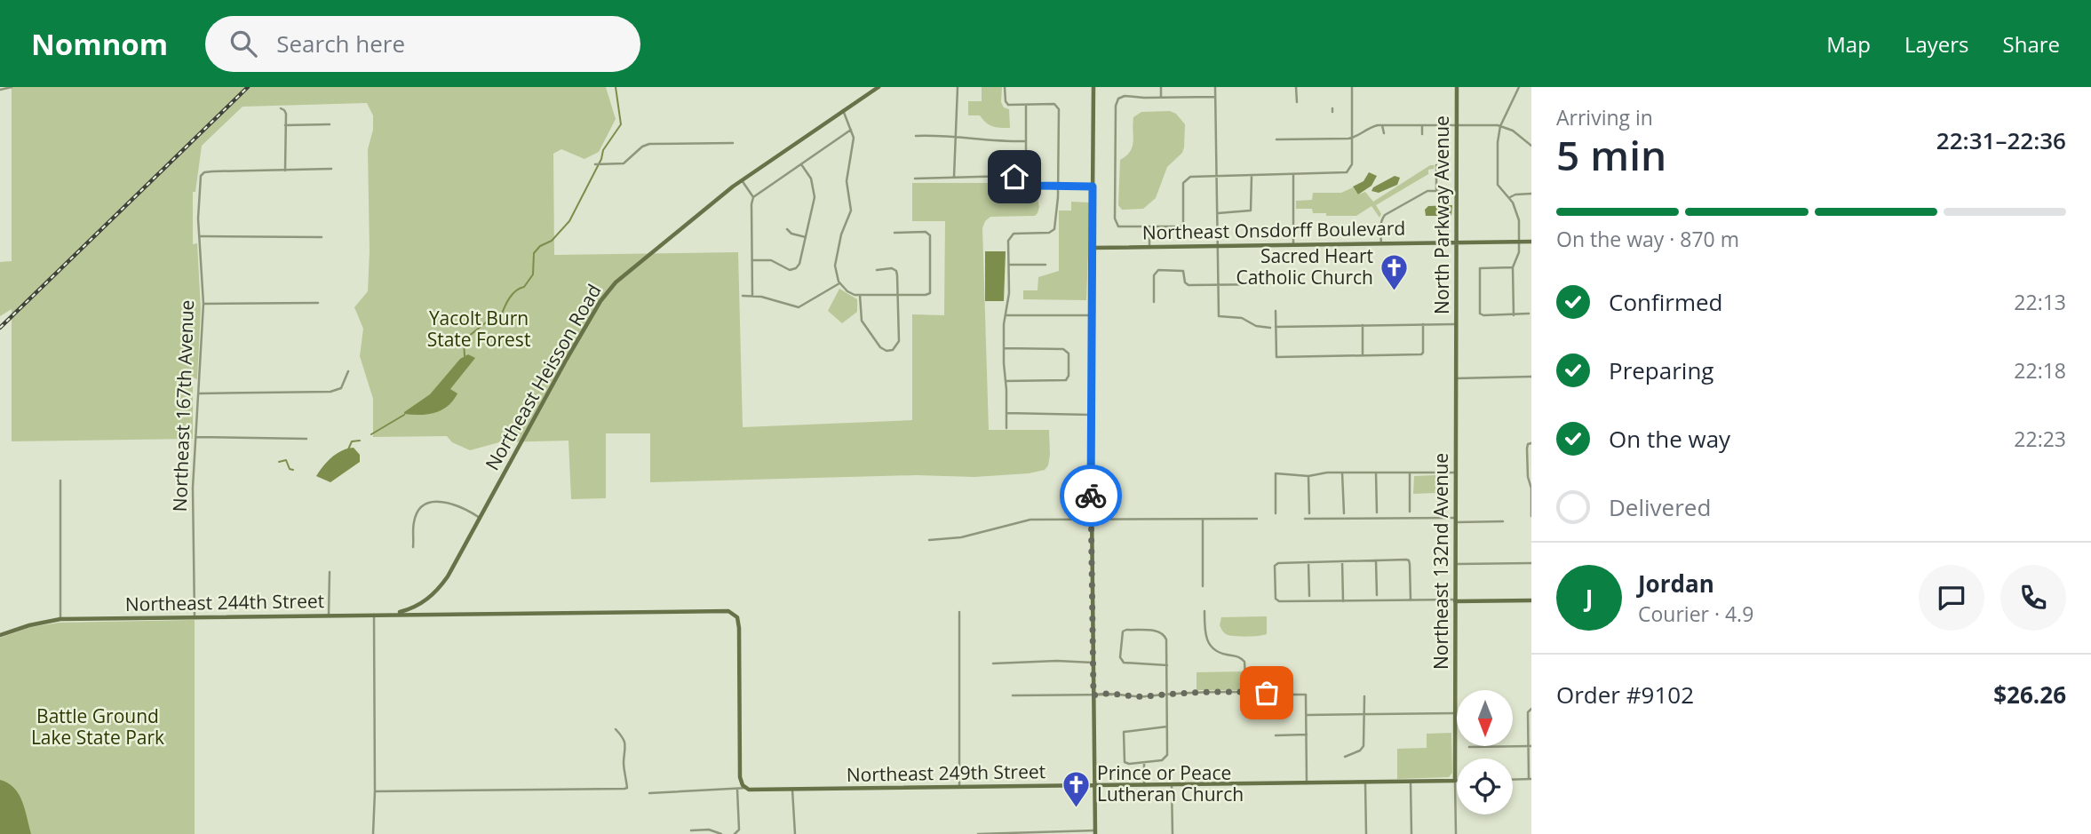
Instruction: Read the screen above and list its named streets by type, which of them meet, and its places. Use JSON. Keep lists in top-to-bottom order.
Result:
{
  "streets": {
    "street": [
      "North Parkway Avenue",
      "Northeast Onsdorff Boulevard",
      "Northeast Heisson Road",
      "Northeast 167th Avenue",
      "Northeast 132nd Avenue",
      "Northeast 244th Street",
      "Northeast 249th Street"
    ]
  },
  "crossings": [
    ["North Parkway Avenue", "Northeast Onsdorff Boulevard"],
    ["North Parkway Avenue", "Northeast 132nd Avenue"],
    ["Northeast Heisson Road", "Northeast 244th Street"],
    ["Northeast 167th Avenue", "Northeast 244th Street"],
    ["Northeast 132nd Avenue", "Northeast 249th Street"]
  ],
  "parks": ["Yacolt Burn State Forest", "Battle Ground Lake State Park"],
  "places": {
    "church": ["Sacred Heart Catholic Church", "Prince or Peace Lutheran Church"]
  },
  "north": "bottom",
  "page": {
    "header": "Nomnom",
    "search": "Search here",
    "nav": ["Map", "Layers", "Share"],
    "heading": ["5 min", "Arriving in", "22:31–22:36"],
    "panel": [
      "Jordan",
      "Courier · 4.9",
      "Order #9102",
      "$26.26"
    ],
    "bar": "On the way · 870 m",
    "list": [
      ["Confirmed", "22:13"],
      ["Preparing", "22:18"],
      ["On the way", "22:23"],
      "Delivered"
    ],
    "round": "J"
  }
}
